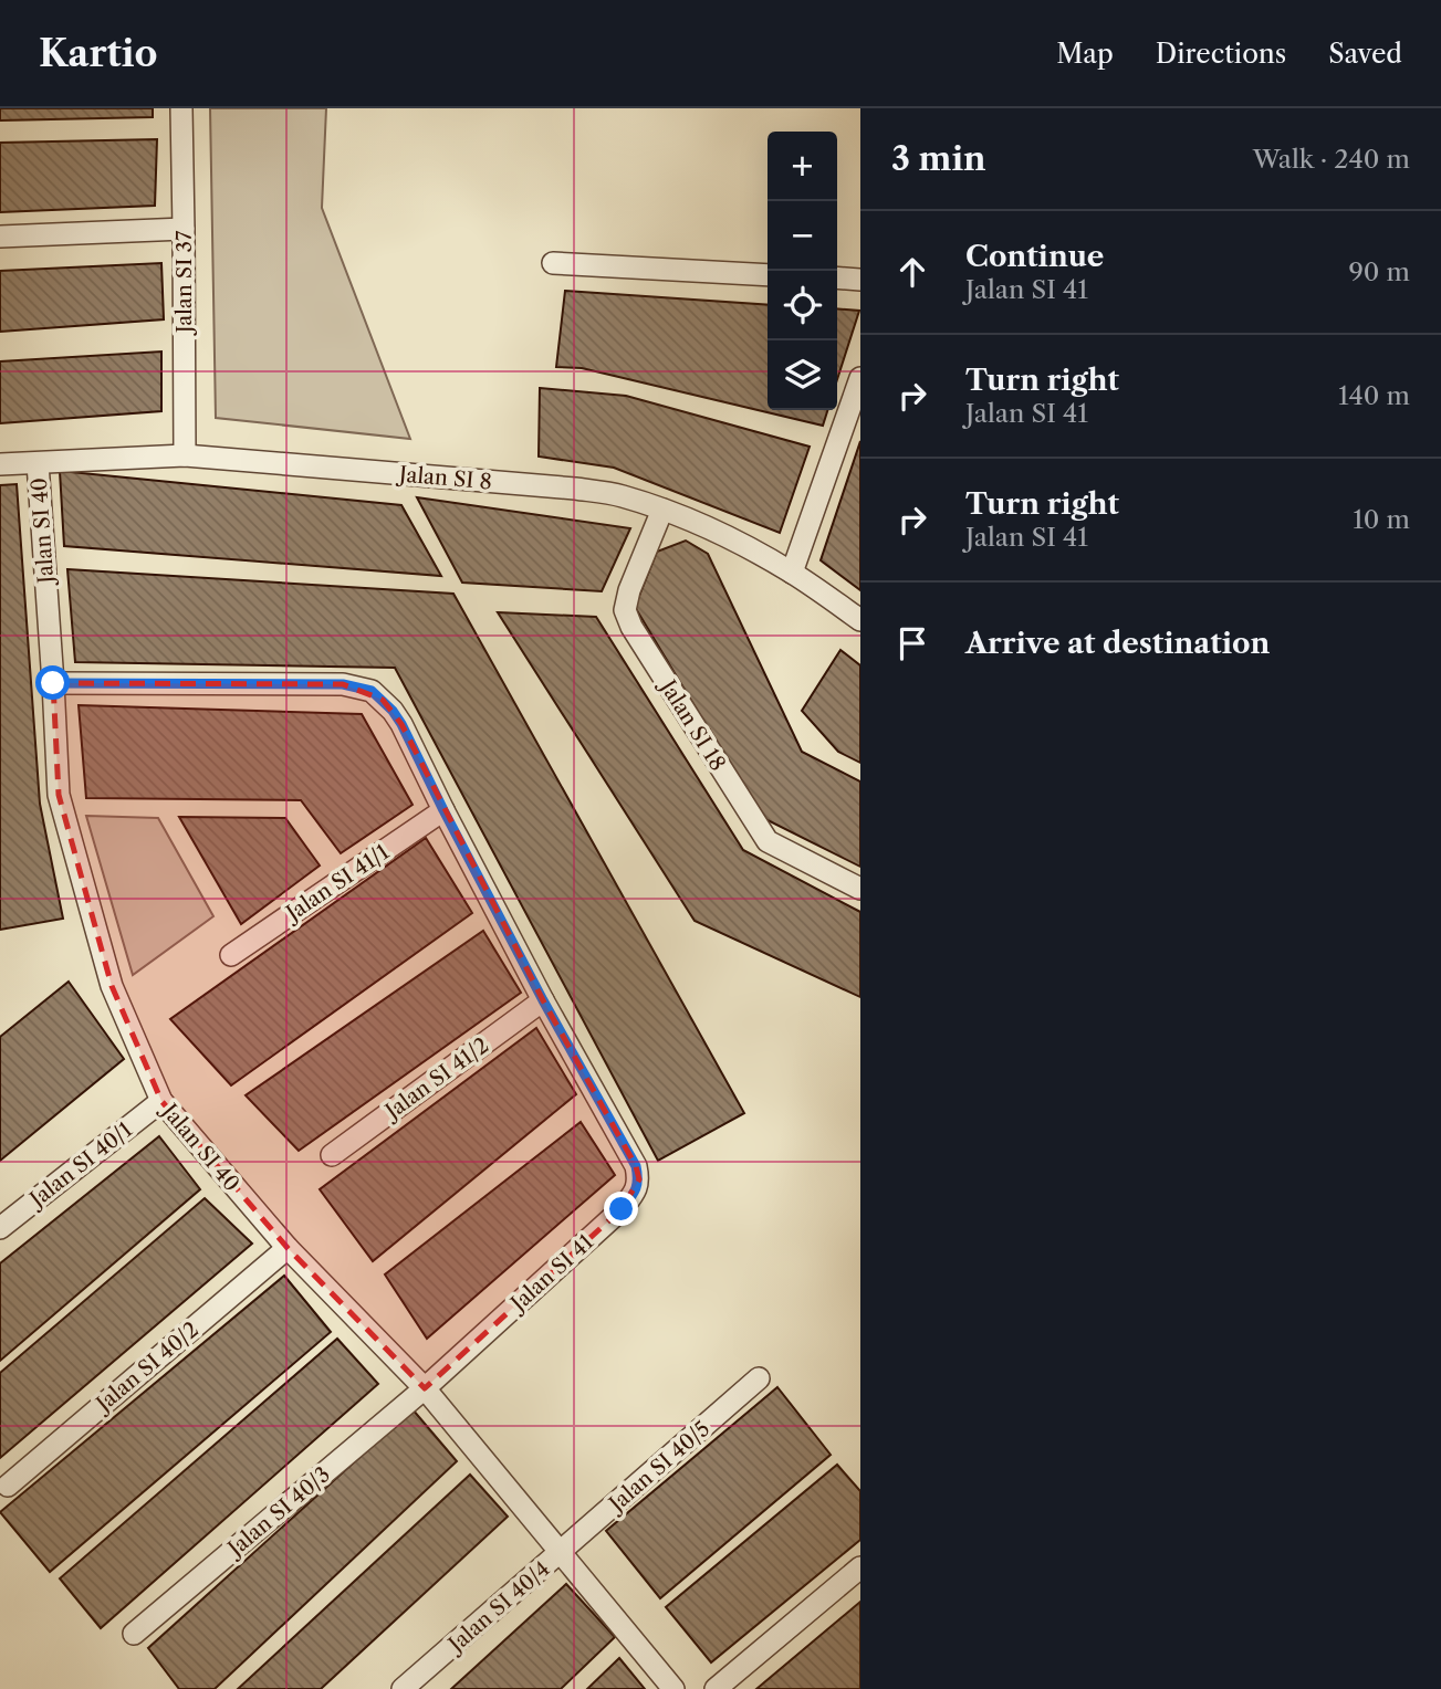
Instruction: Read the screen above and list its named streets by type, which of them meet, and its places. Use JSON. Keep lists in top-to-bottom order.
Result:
{
  "streets": {
    "street": [
      "Jalan SI 37",
      "Jalan SI 8",
      "Jalan SI 40",
      "Jalan SI 18",
      "Jalan SI 41/1",
      "Jalan SI 41/2",
      "Jalan SI 40/1",
      "Jalan SI 41",
      "Jalan SI 40/2",
      "Jalan SI 40/5",
      "Jalan SI 40/3",
      "Jalan SI 40/4"
    ]
  },
  "crossings": [
    ["Jalan SI 37", "Jalan SI 8"],
    ["Jalan SI 8", "Jalan SI 40"],
    ["Jalan SI 8", "Jalan SI 18"],
    ["Jalan SI 40", "Jalan SI 40/1"],
    ["Jalan SI 40", "Jalan SI 41"],
    ["Jalan SI 40", "Jalan SI 40/2"],
    ["Jalan SI 40", "Jalan SI 40/5"],
    ["Jalan SI 40", "Jalan SI 40/3"],
    ["Jalan SI 40", "Jalan SI 40/4"],
    ["Jalan SI 41/1", "Jalan SI 41"],
    ["Jalan SI 41/2", "Jalan SI 41"],
    ["Jalan SI 41", "Jalan SI 40/3"],
    ["Jalan SI 40/5", "Jalan SI 40/4"]
  ],
  "page": {
    "header": "Kartio",
    "nav": ["Map", "Directions", "Saved"],
    "heading": ["3 min", "Walk · 240 m"],
    "map_buttons": ["+", "−"],
    "list": [
      ["Continue", "Jalan SI 41", "90 m"],
      ["Turn right", "Jalan SI 41", "140 m"],
      ["Turn right", "Jalan SI 41", "10 m"],
      "Arrive at destination"
    ]
  }
}
